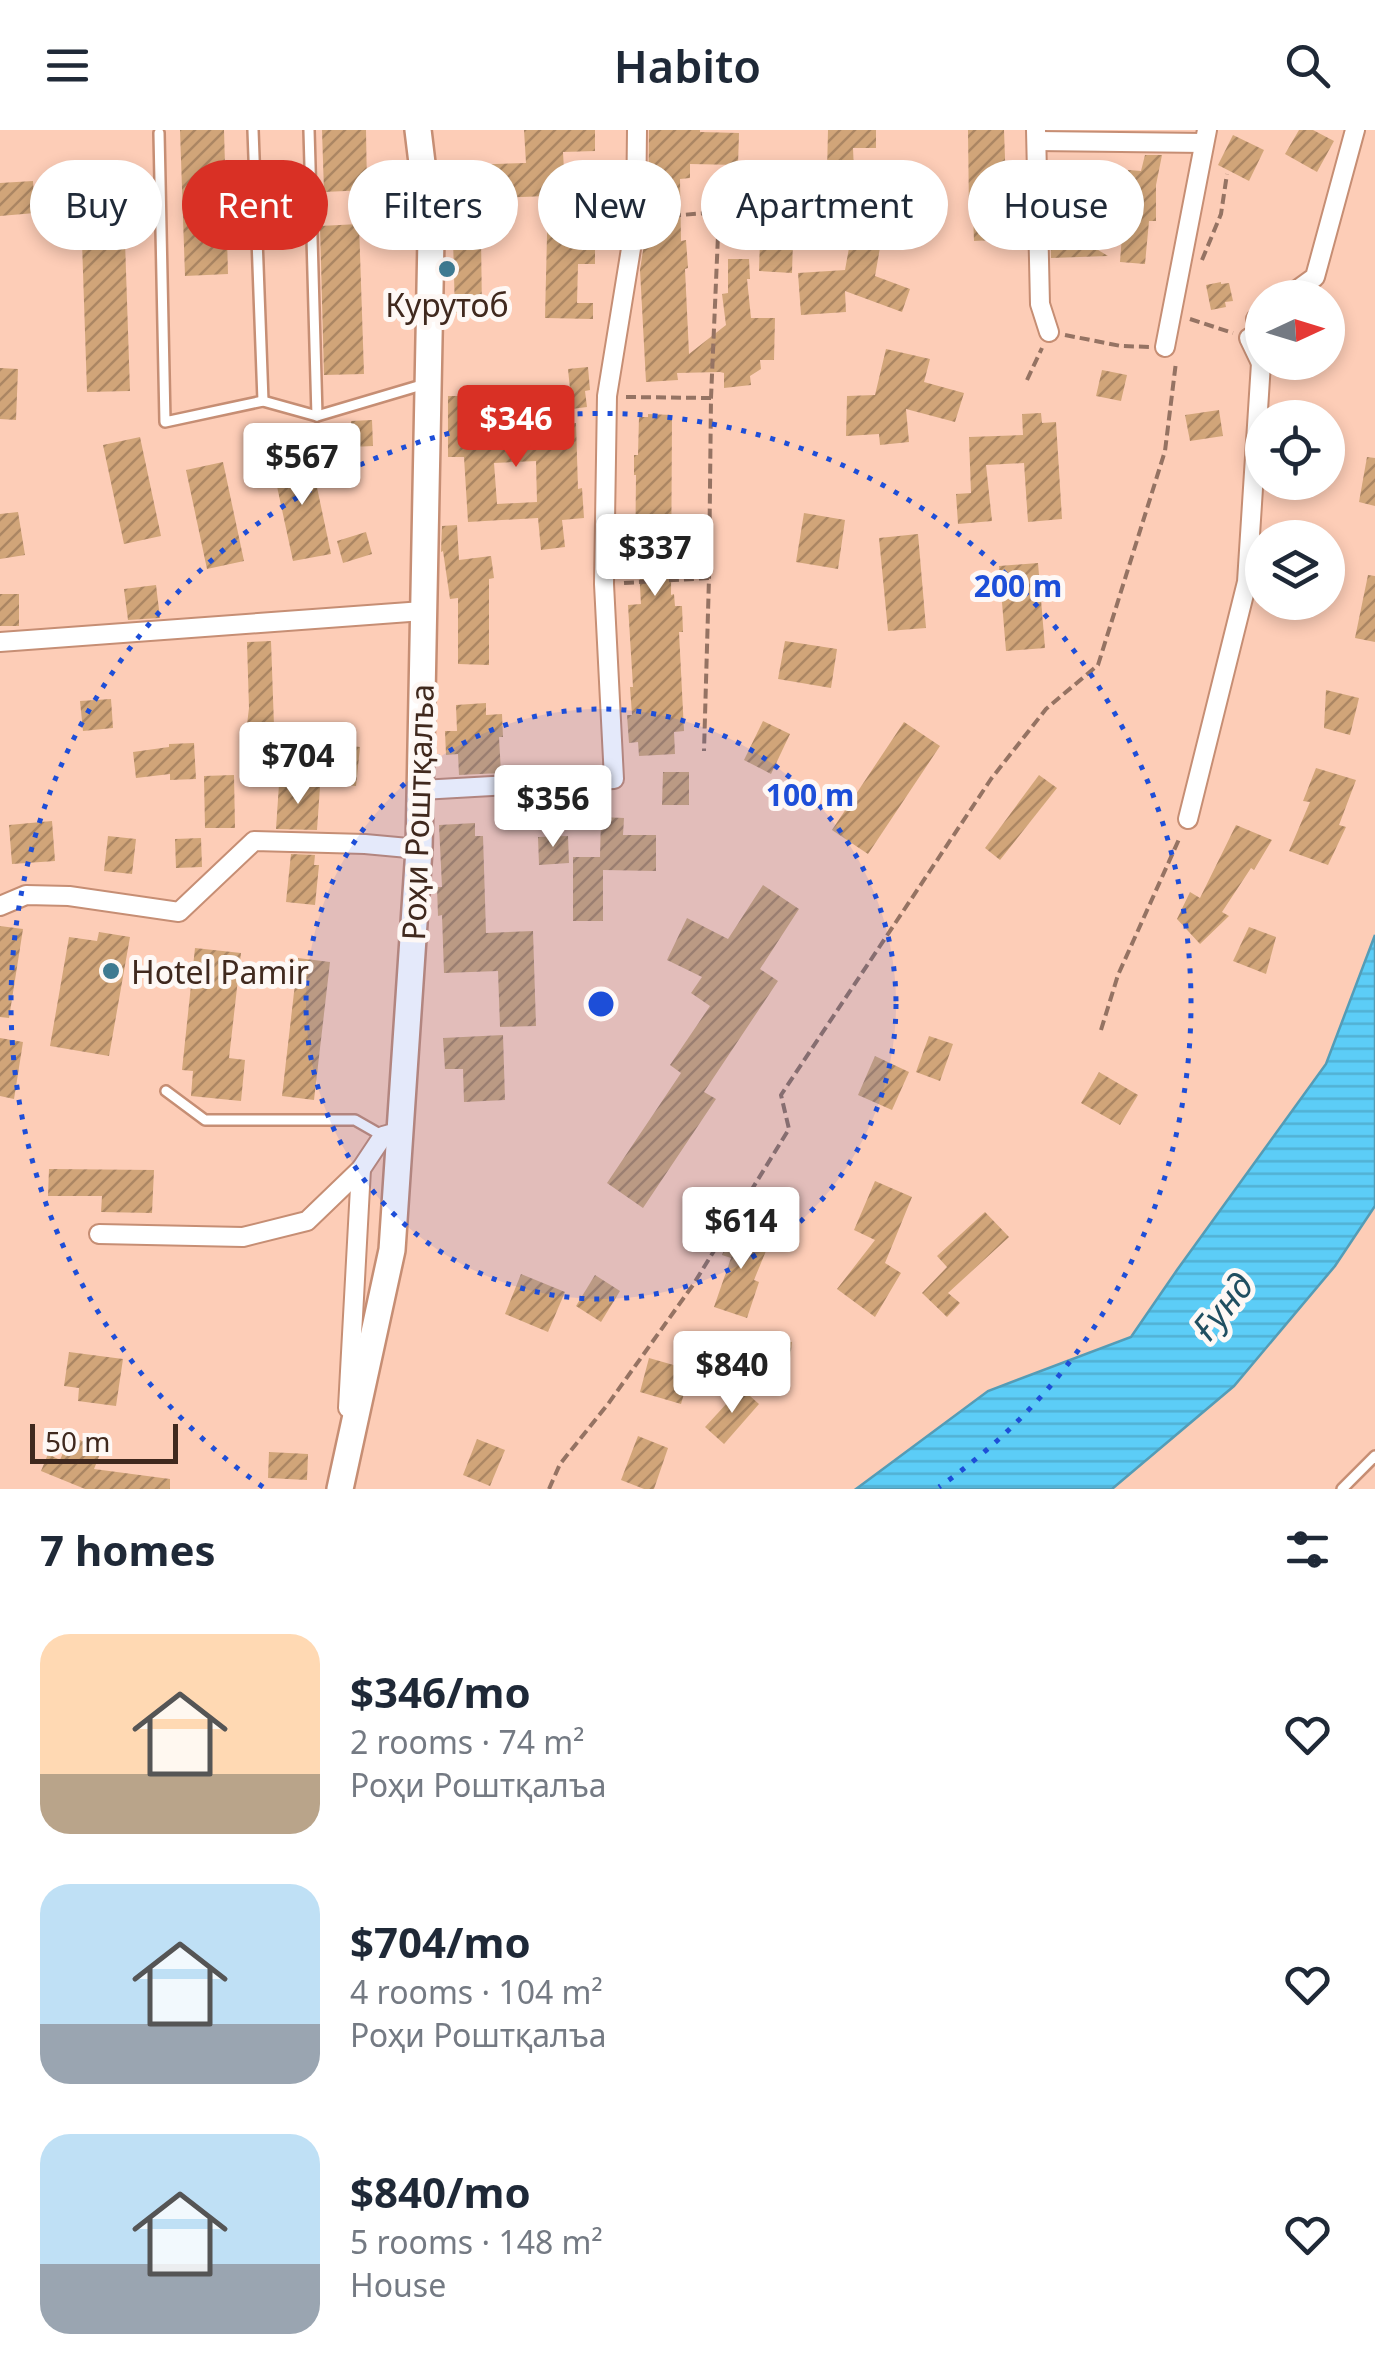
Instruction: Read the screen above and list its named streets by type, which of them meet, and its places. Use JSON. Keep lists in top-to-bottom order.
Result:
{
  "streets": {
    "main road": ["Роҳи Роштқалъа"]
  },
  "water": ["Ғунд"],
  "places": ["Курутоб", "Hotel Pamir"],
  "scale_bar": "50 m",
  "north": "right",
  "page": {
    "header": "Habito",
    "chip": [
      "Buy",
      "Rent",
      "Filters",
      "New",
      "Apartment",
      "House"
    ],
    "price": [
      "$346",
      "$567",
      "$337",
      "$704",
      "$356",
      "$614",
      "$840"
    ],
    "scale": "50 m",
    "heading": "7 homes",
    "list": [
      {
        "name": "$346/mo",
        "note": "2 rooms · 74 m² · Роҳи Роштқалъа"
      },
      {
        "name": "$704/mo",
        "note": "4 rooms · 104 m² · Роҳи Роштқалъа"
      },
      {
        "name": "$840/mo",
        "note": "5 rooms · 148 m² · House"
      }
    ]
  },
  "rings": ["200 m", "100 m"]
}
